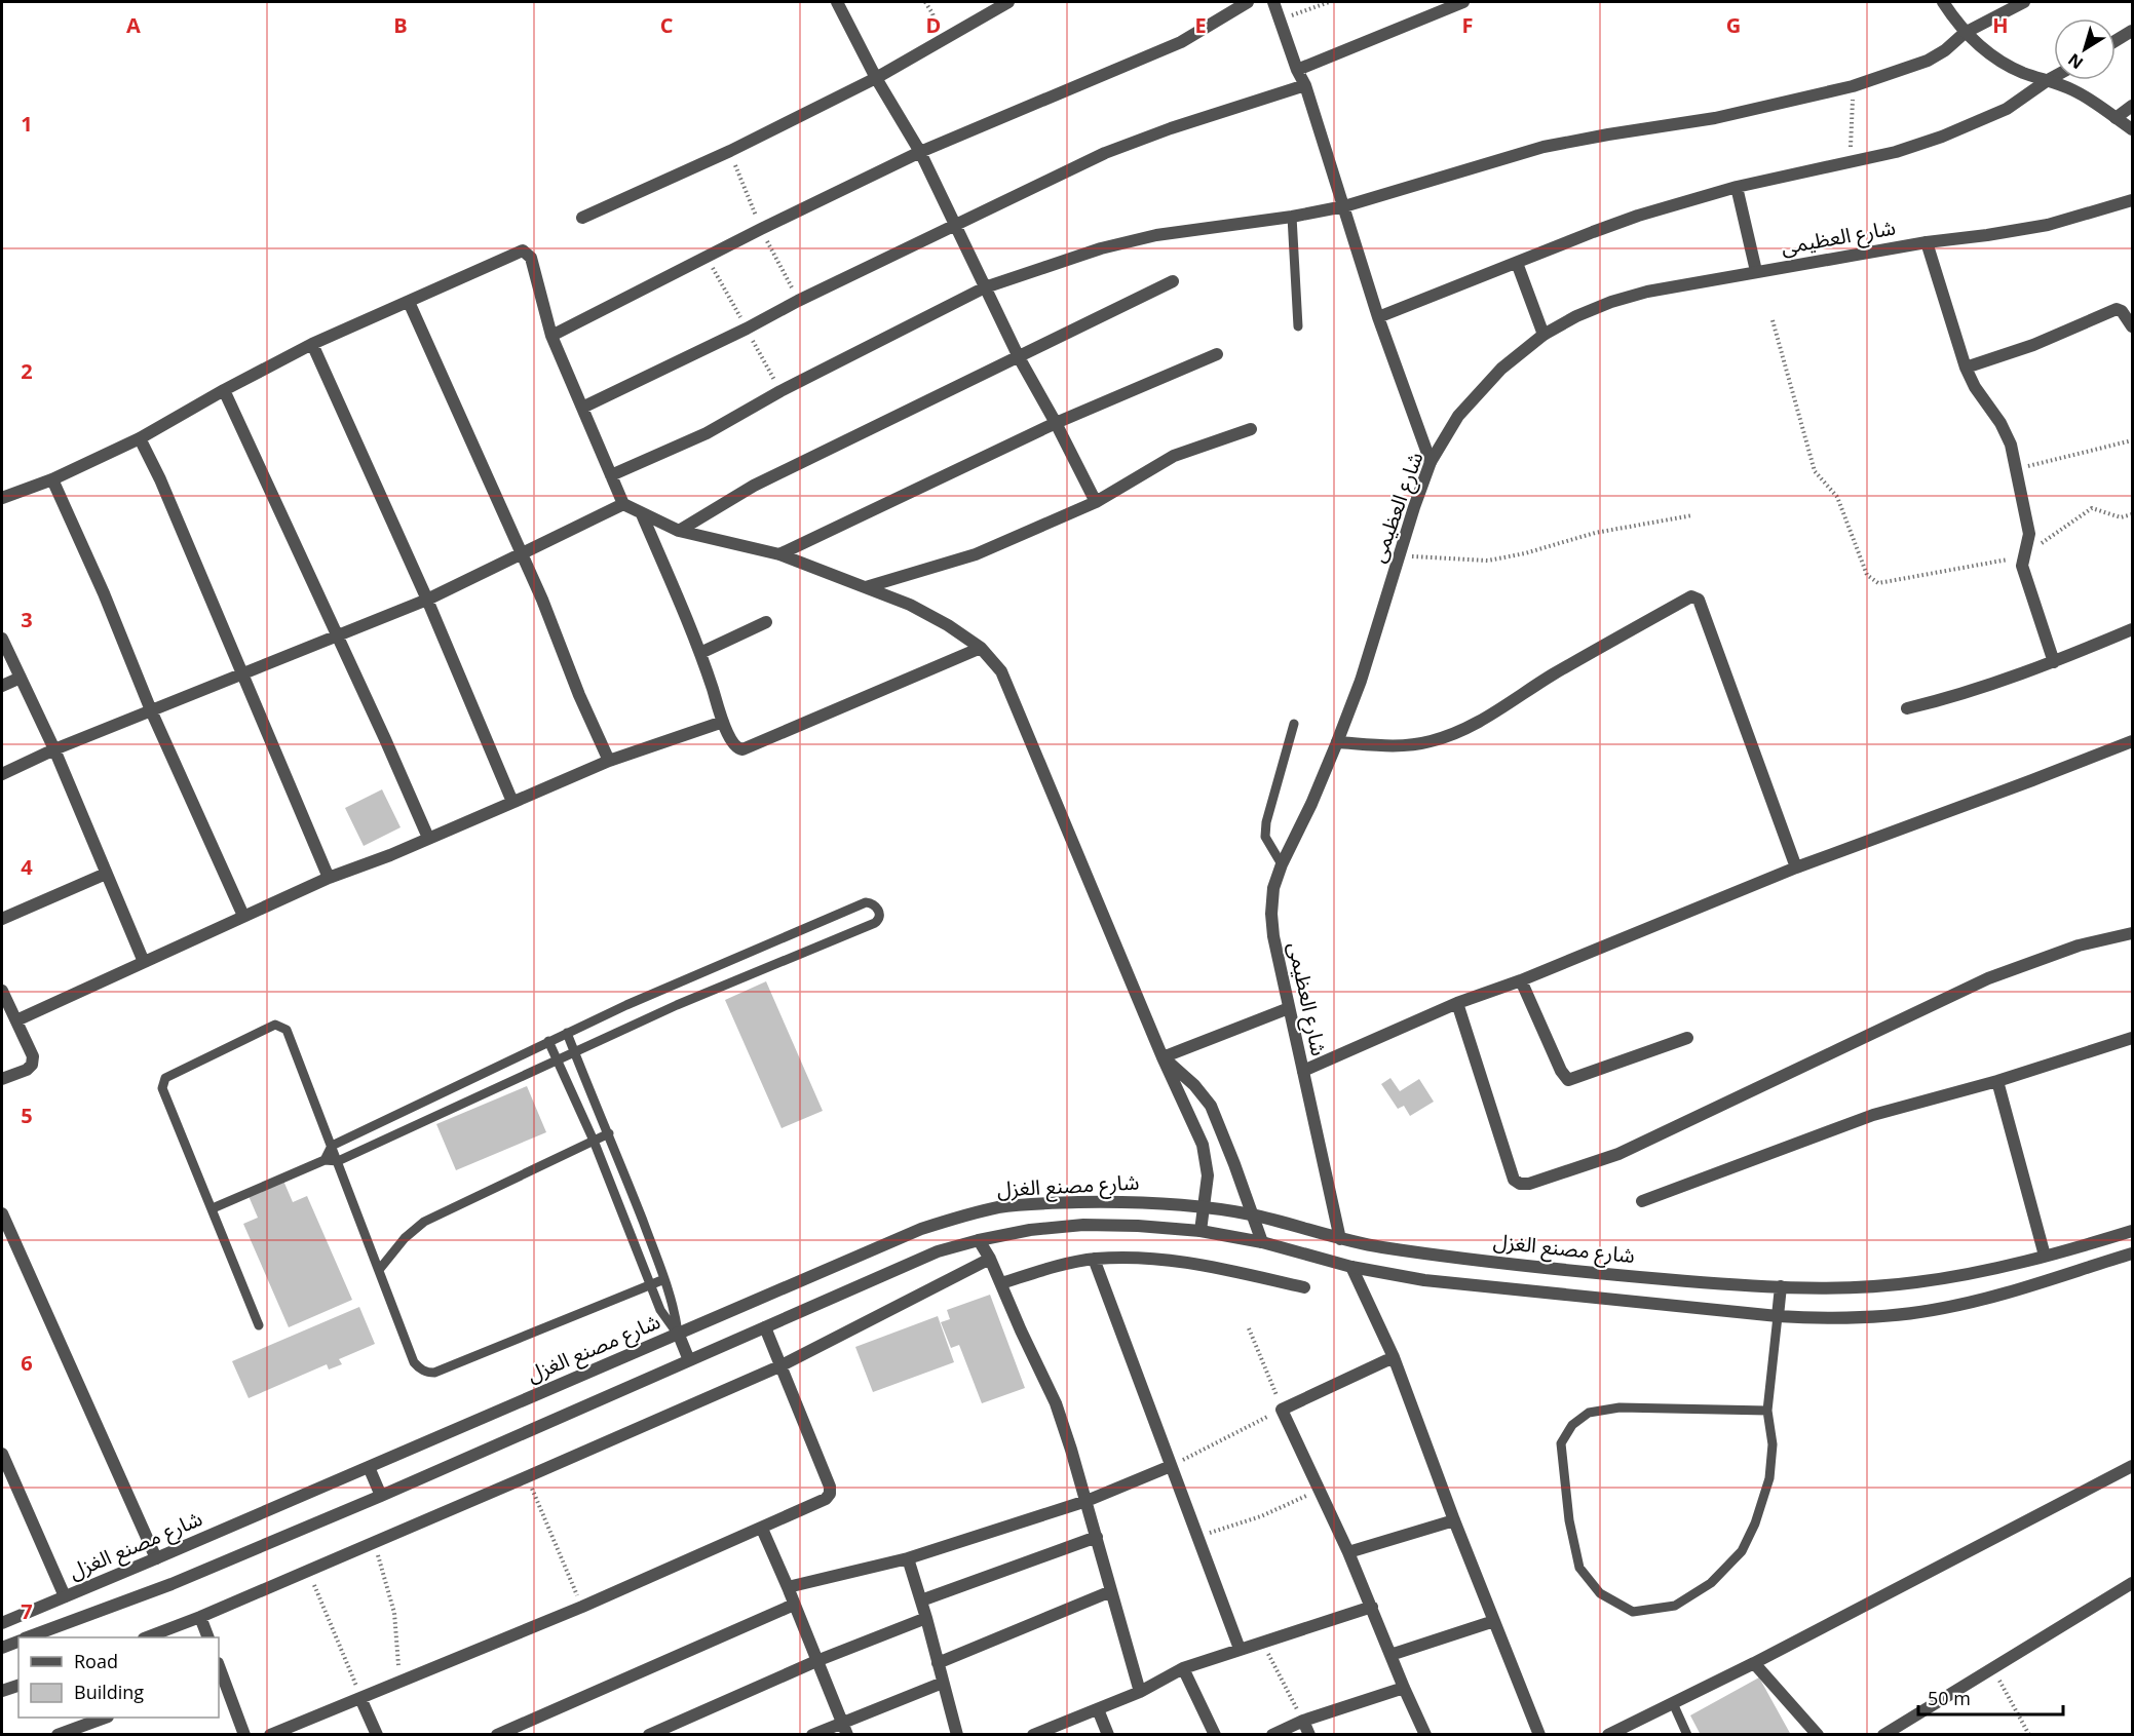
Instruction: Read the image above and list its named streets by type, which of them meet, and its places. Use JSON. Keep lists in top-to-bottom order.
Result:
{
  "streets": {
    "street": ["شارع العظيمى", "شارع مصنع الغزل"]
  },
  "crossings": [
    ["شارع العظيمى", "شارع مصنع الغزل"]
  ],
  "legend": ["Road", "Building"],
  "scale_bar": "50 m",
  "north": "bottom left",
  "grid": {
    "columns": [
      "A",
      "B",
      "C",
      "D",
      "E",
      "F",
      "G",
      "H"
    ],
    "rows": [
      "1",
      "2",
      "3",
      "4",
      "5",
      "6",
      "7"
    ]
  }
}
